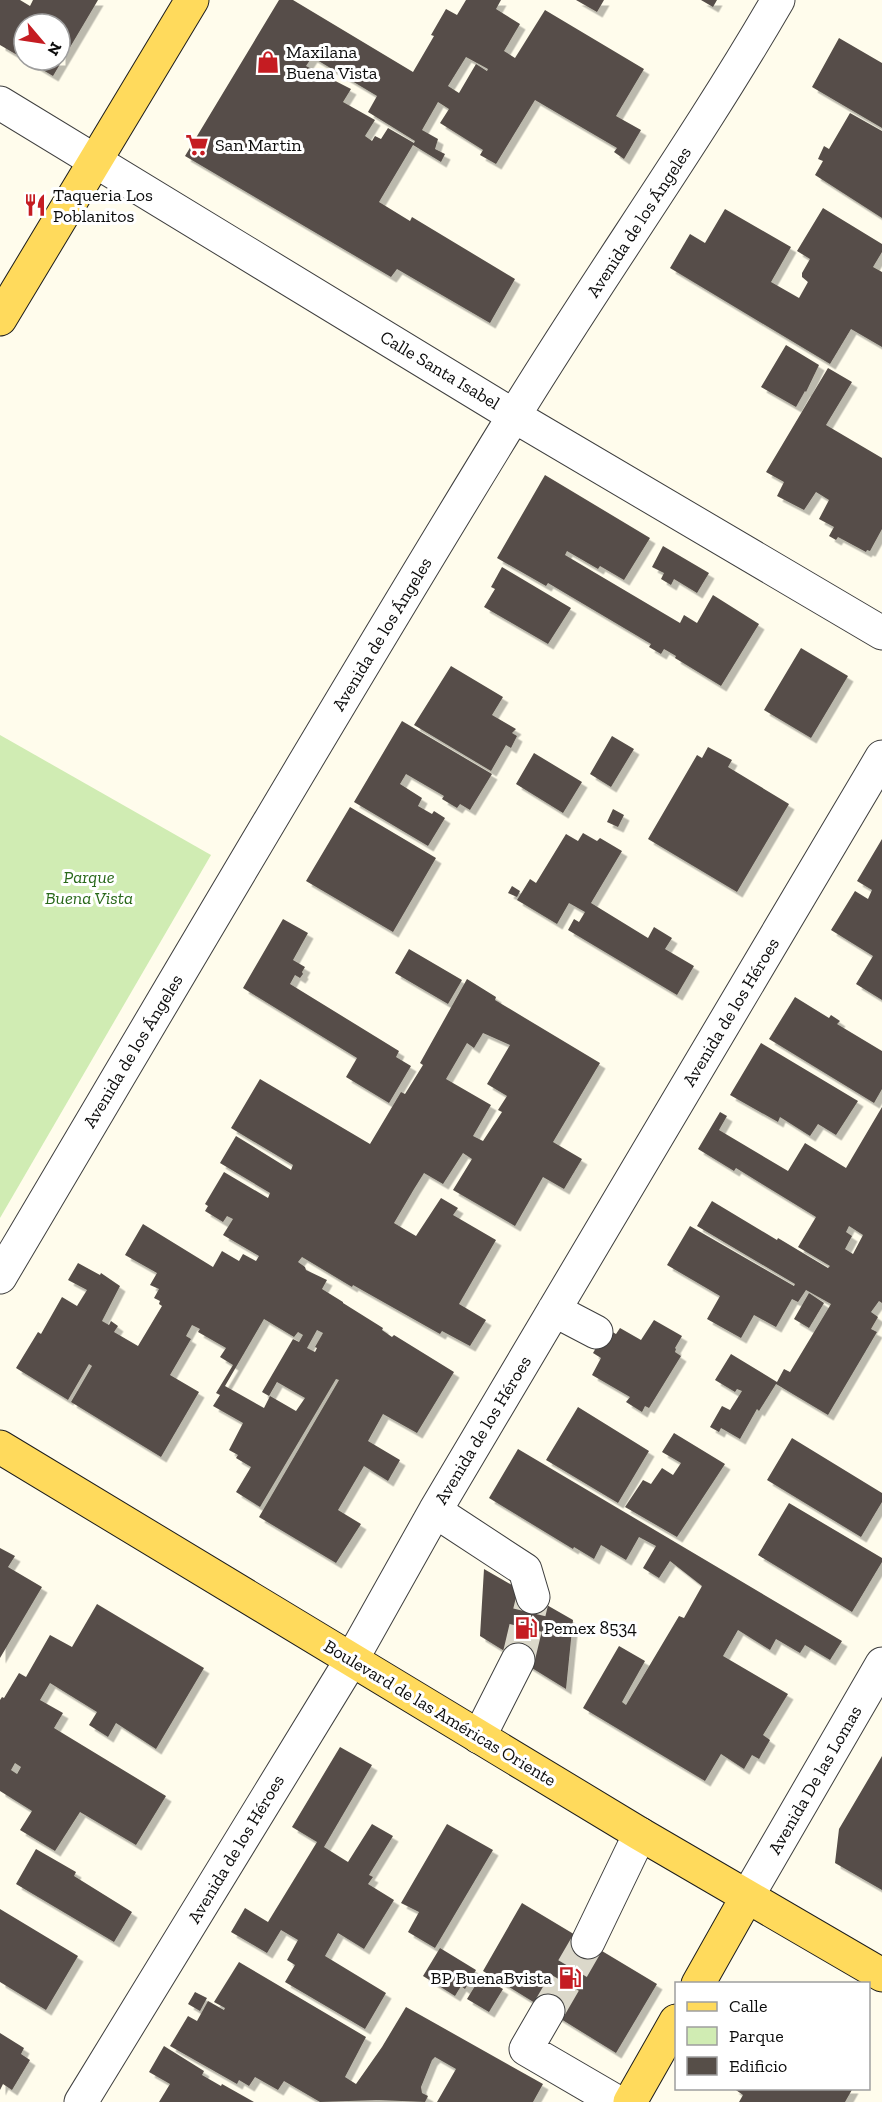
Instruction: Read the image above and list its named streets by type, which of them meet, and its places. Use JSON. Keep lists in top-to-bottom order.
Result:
{
  "streets": {
    "main road": ["Boulevard de las Américas Oriente"],
    "street": [
      "Avenida de los Ángeles",
      "Calle Santa Isabel",
      "Avenida de los Héroes",
      "Avenida De las Lomas"
    ]
  },
  "crossings": [
    ["Avenida de los Ángeles", "Calle Santa Isabel"],
    ["Avenida de los Héroes", "Boulevard de las Américas Oriente"],
    ["Boulevard de las Américas Oriente", "Avenida De las Lomas"]
  ],
  "parks": ["Parque Buena Vista"],
  "places": {
    "shop": ["Maxilana Buena Vista"],
    "supermarket": ["San Martin"],
    "restaurant": ["Taqueria Los Poblanitos"],
    "fuel station": ["Pemex 8534", "BP BuenaBvista"]
  },
  "legend": ["Calle", "Parque", "Edificio"],
  "north": "bottom right"
}
